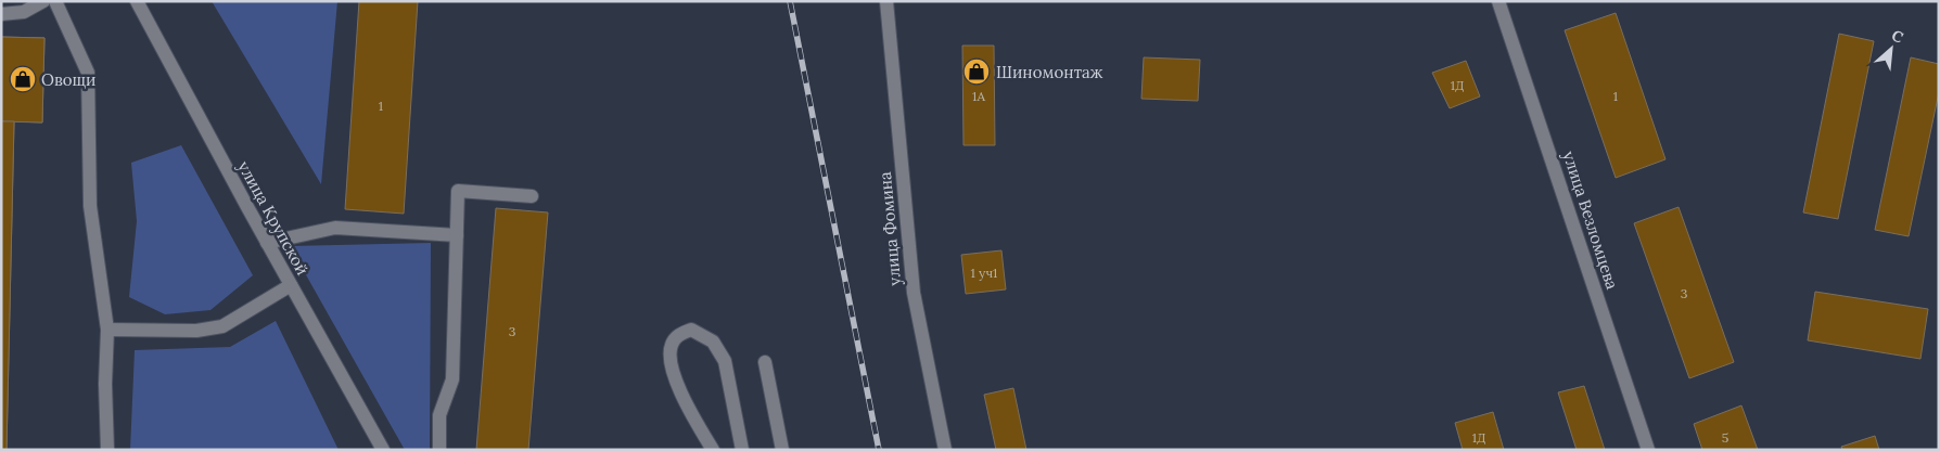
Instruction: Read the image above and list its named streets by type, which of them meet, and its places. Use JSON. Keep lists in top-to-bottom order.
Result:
{
  "streets": {
    "street": ["улица Крупской", "улица Везломцева", "улица Фомина"]
  },
  "places": {
    "shop": ["Шиномонтаж", "Овощи"]
  },
  "house_numbers": [
    "1Д",
    "1А",
    "1",
    "1",
    "1 уч1",
    "3",
    "3",
    "1Д",
    "5"
  ],
  "north": "top right"
}
